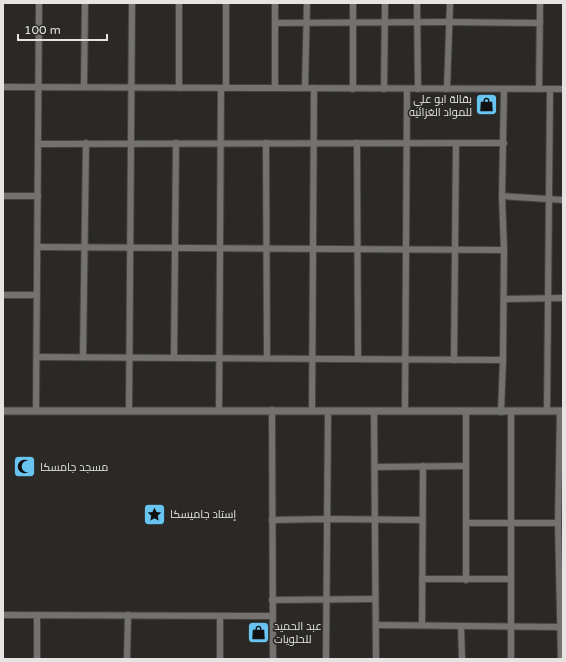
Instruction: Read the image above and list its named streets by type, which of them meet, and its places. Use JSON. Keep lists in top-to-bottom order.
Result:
{
  "places": {
    "shop": ["بقالة ابو علي للمواد الغزائيه", "عبد الحميد للحلويات"],
    "mosque": ["مسجد جامسكا"],
    "place": ["إستاد جاميسكا"]
  },
  "scale_bar": "100 m"
}
